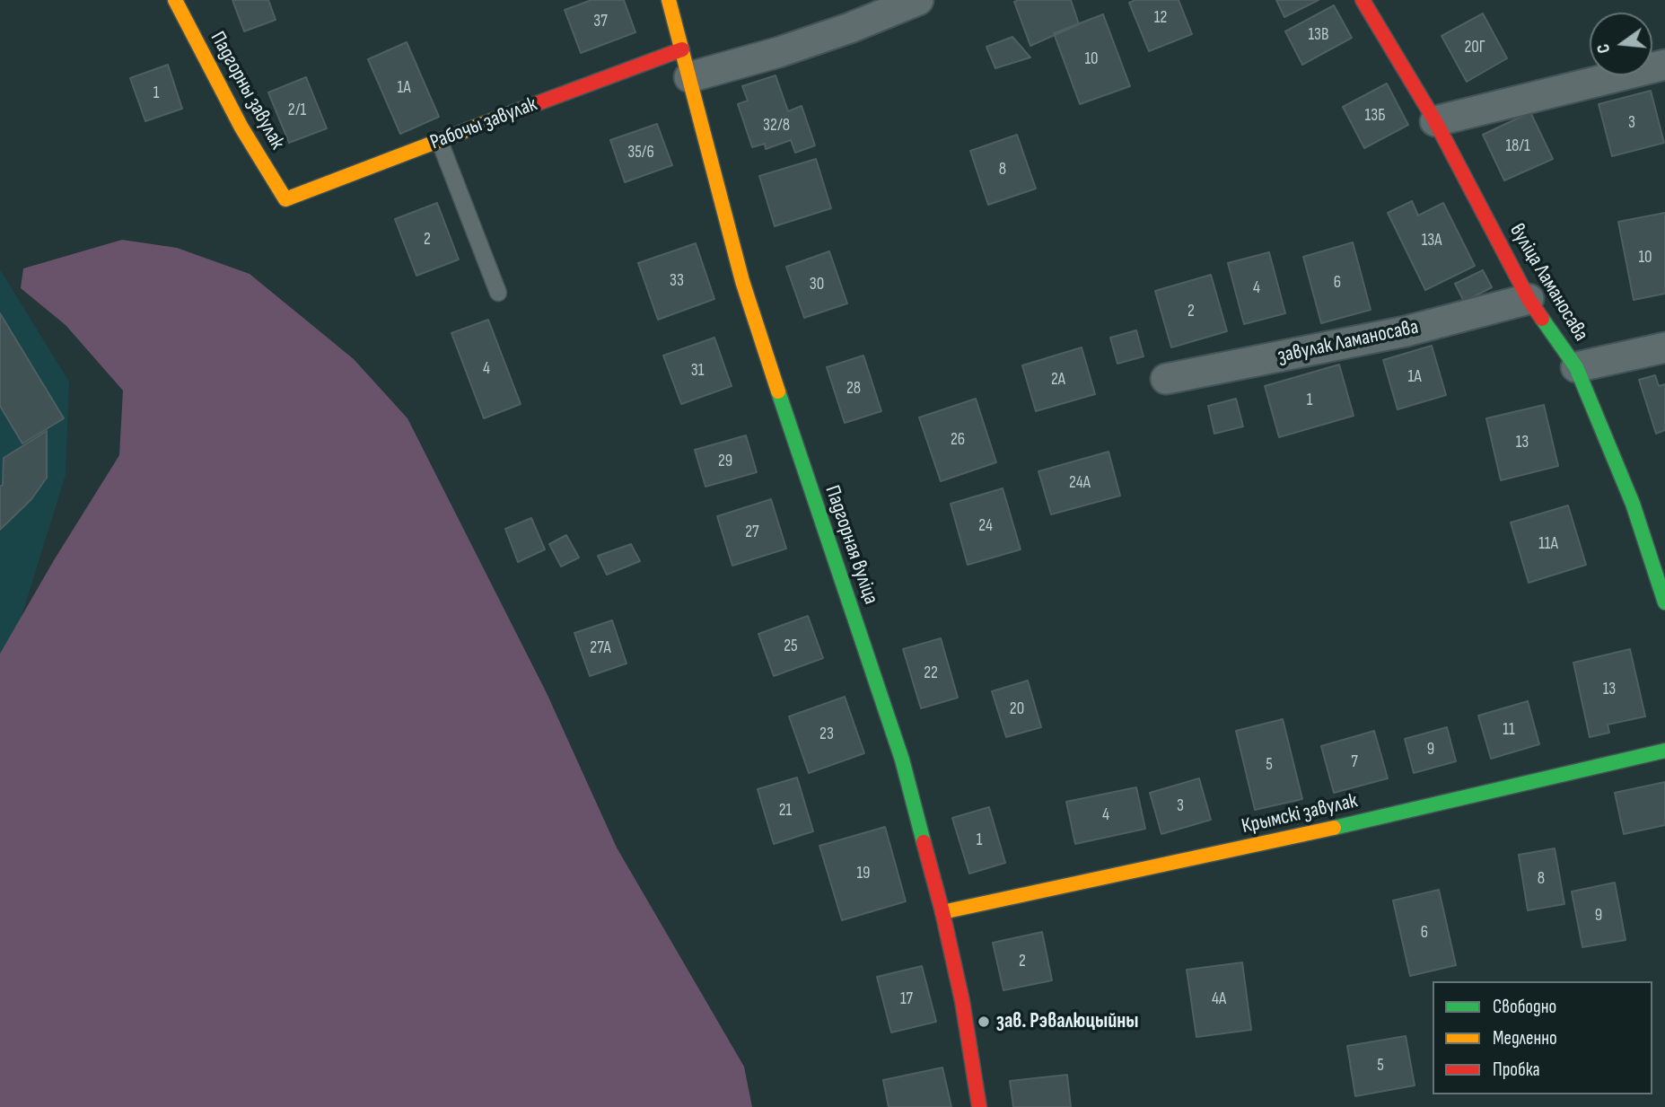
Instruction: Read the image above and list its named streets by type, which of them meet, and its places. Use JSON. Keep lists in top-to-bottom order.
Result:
{
  "streets": {
    "street": [
      "Падгорны завулак",
      "Рабочы завулак",
      "вуліца Ламаносава",
      "завулак Ламаносава",
      "Падгорная вуліца",
      "Крымскі завулак"
    ]
  },
  "crossings": [
    ["Падгорны завулак", "Рабочы завулак"],
    ["Рабочы завулак", "Падгорная вуліца"],
    ["вуліца Ламаносава", "завулак Ламаносава"],
    ["Падгорная вуліца", "Крымскі завулак"]
  ],
  "places": ["зав. Рэвалюцыйны"],
  "house_numbers": [
    "12",
    "37",
    "13В",
    "20Г",
    "10",
    "1А",
    "1",
    "2/1",
    "13Б",
    "3",
    "32/8",
    "18/1",
    "35/6",
    "8",
    "2",
    "13А",
    "10",
    "33",
    "6",
    "30",
    "4",
    "2",
    "4",
    "31",
    "1А",
    "2А",
    "28",
    "1",
    "26",
    "13",
    "29",
    "24А",
    "24",
    "27",
    "11А",
    "25",
    "27А",
    "22",
    "13",
    "20",
    "11",
    "23",
    "9",
    "7",
    "5",
    "3",
    "21",
    "4",
    "1",
    "19",
    "8",
    "9",
    "6",
    "2",
    "17",
    "4А",
    "5"
  ],
  "legend": ["Свободно", "Медленно", "Пробка"],
  "north": "left"
}
